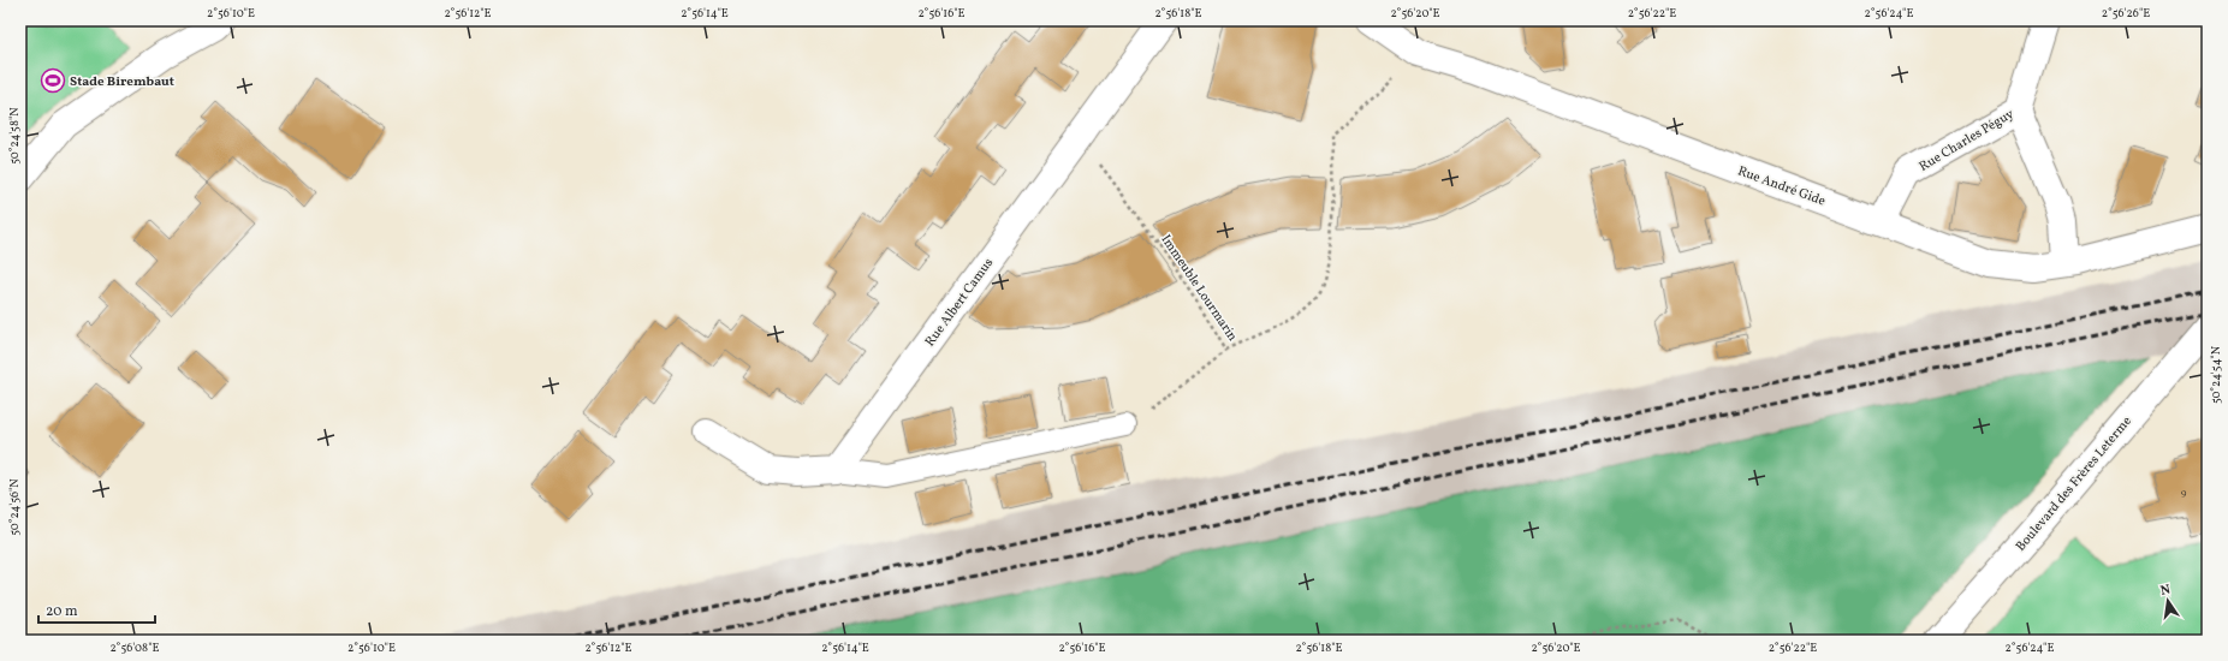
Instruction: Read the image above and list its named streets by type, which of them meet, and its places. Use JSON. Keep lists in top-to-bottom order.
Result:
{
  "streets": {
    "street": [
      "Rue Charles Péguy",
      "Rue André Gide",
      "Rue Albert Camus",
      "Boulevard des Frères Leterme"
    ],
    "path": ["Immeuble Lourmarin"]
  },
  "crossings": [
    ["Rue Charles Péguy", "Rue André Gide"],
    ["Rue André Gide", "Immeuble Lourmarin"],
    ["Immeuble Lourmarin", "Rue Albert Camus"]
  ],
  "places": {
    "sports": ["Stade Birembaut"]
  },
  "house_numbers": ["9"],
  "scale_bar": "20 m",
  "north": "top",
  "coordinates": [
    "2°56'10\"E",
    "2°56'12\"E",
    "2°56'14\"E",
    "2°56'16\"E",
    "2°56'18\"E",
    "2°56'20\"E",
    "2°56'22\"E",
    "2°56'24\"E",
    "2°56'26\"E",
    "50°24'58\"N",
    "50°24'54\"N",
    "50°24'56\"N",
    "2°56'08\"E"
  ]
}
